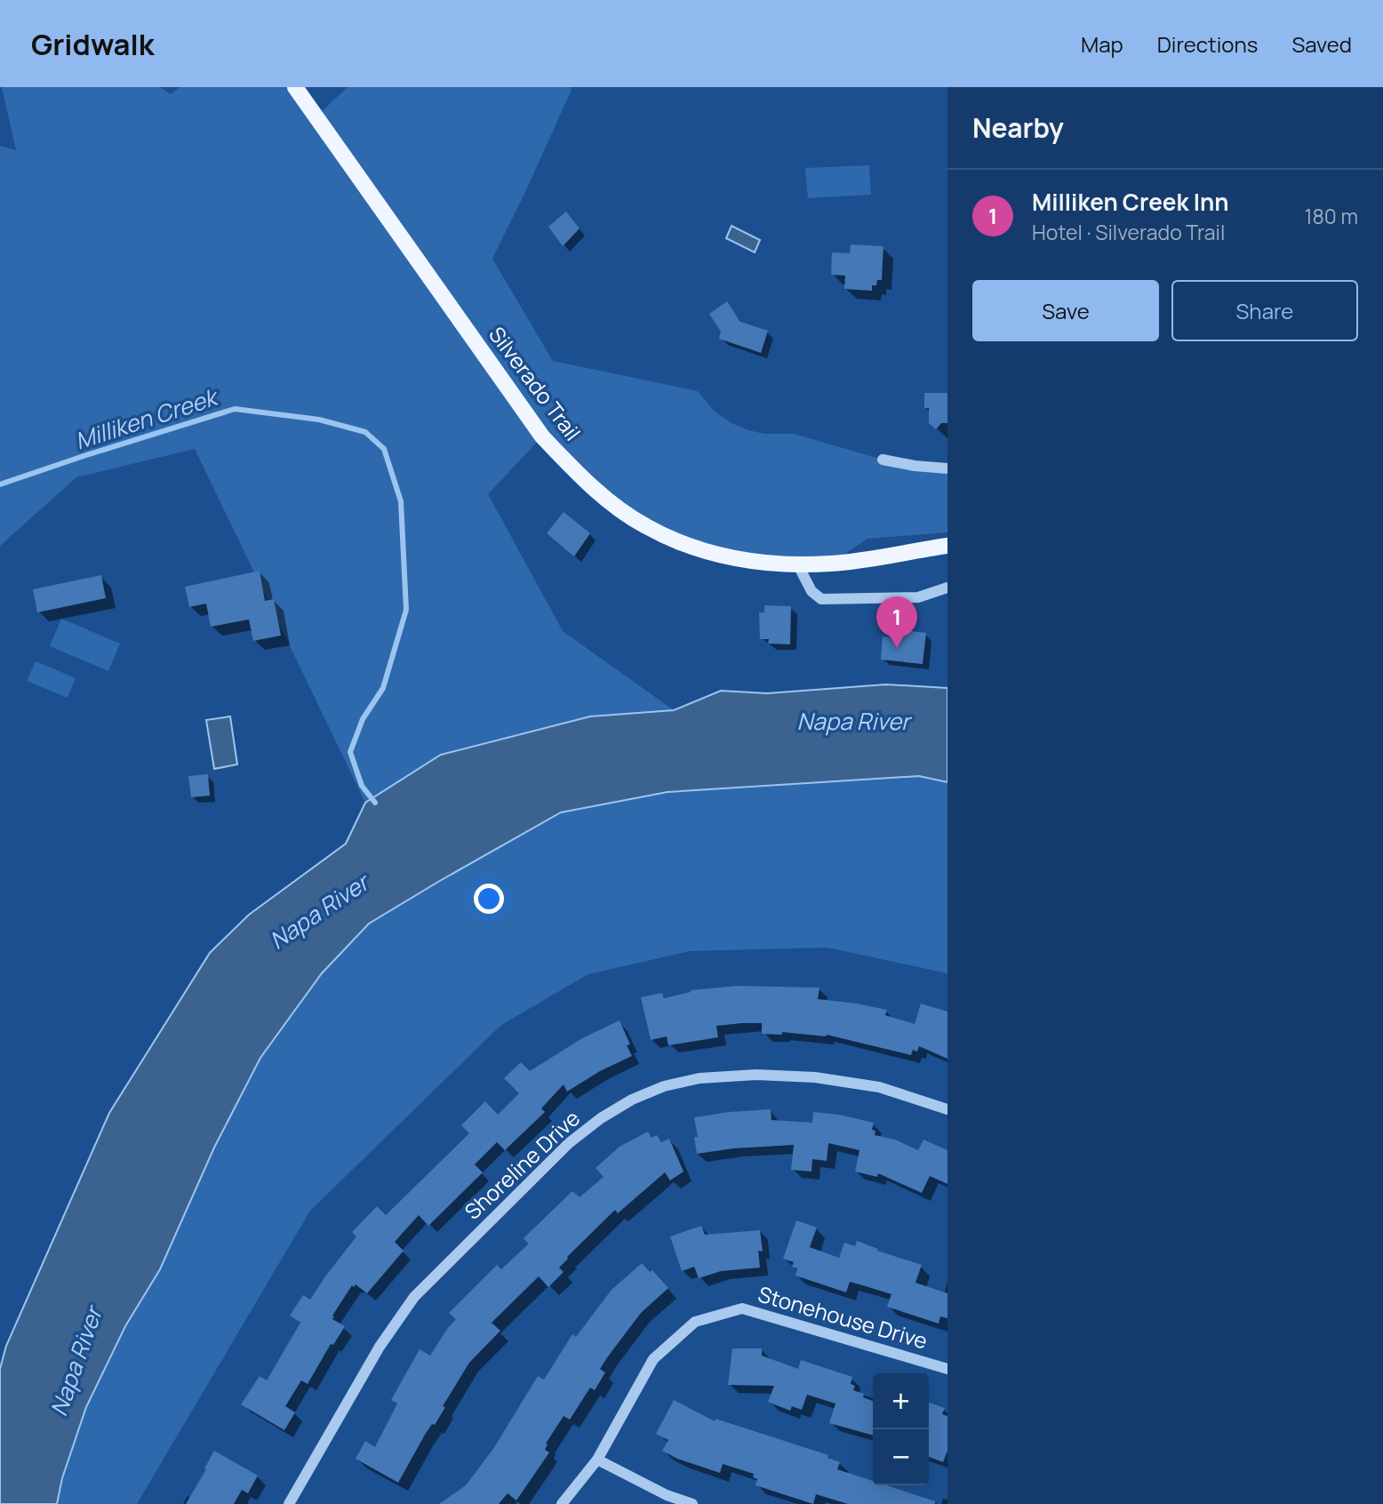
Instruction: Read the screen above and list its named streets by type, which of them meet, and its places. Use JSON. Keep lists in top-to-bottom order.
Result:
{
  "streets": {
    "main road": ["Silverado Trail"],
    "street": ["Shoreline Drive", "Stonehouse Drive"]
  },
  "water": ["Milliken Creek", "Napa River"],
  "page": {
    "header": "Gridwalk",
    "nav": ["Map", "Directions", "Saved"],
    "heading": "Nearby",
    "list": [
      {
        "mark": "1",
        "name": "Milliken Creek Inn",
        "note": "Hotel · Silverado Trail",
        "value": "180 m"
      }
    ],
    "buttons": ["Save", "Share"],
    "pins": "1",
    "map_buttons": ["+", "−"]
  }
}
